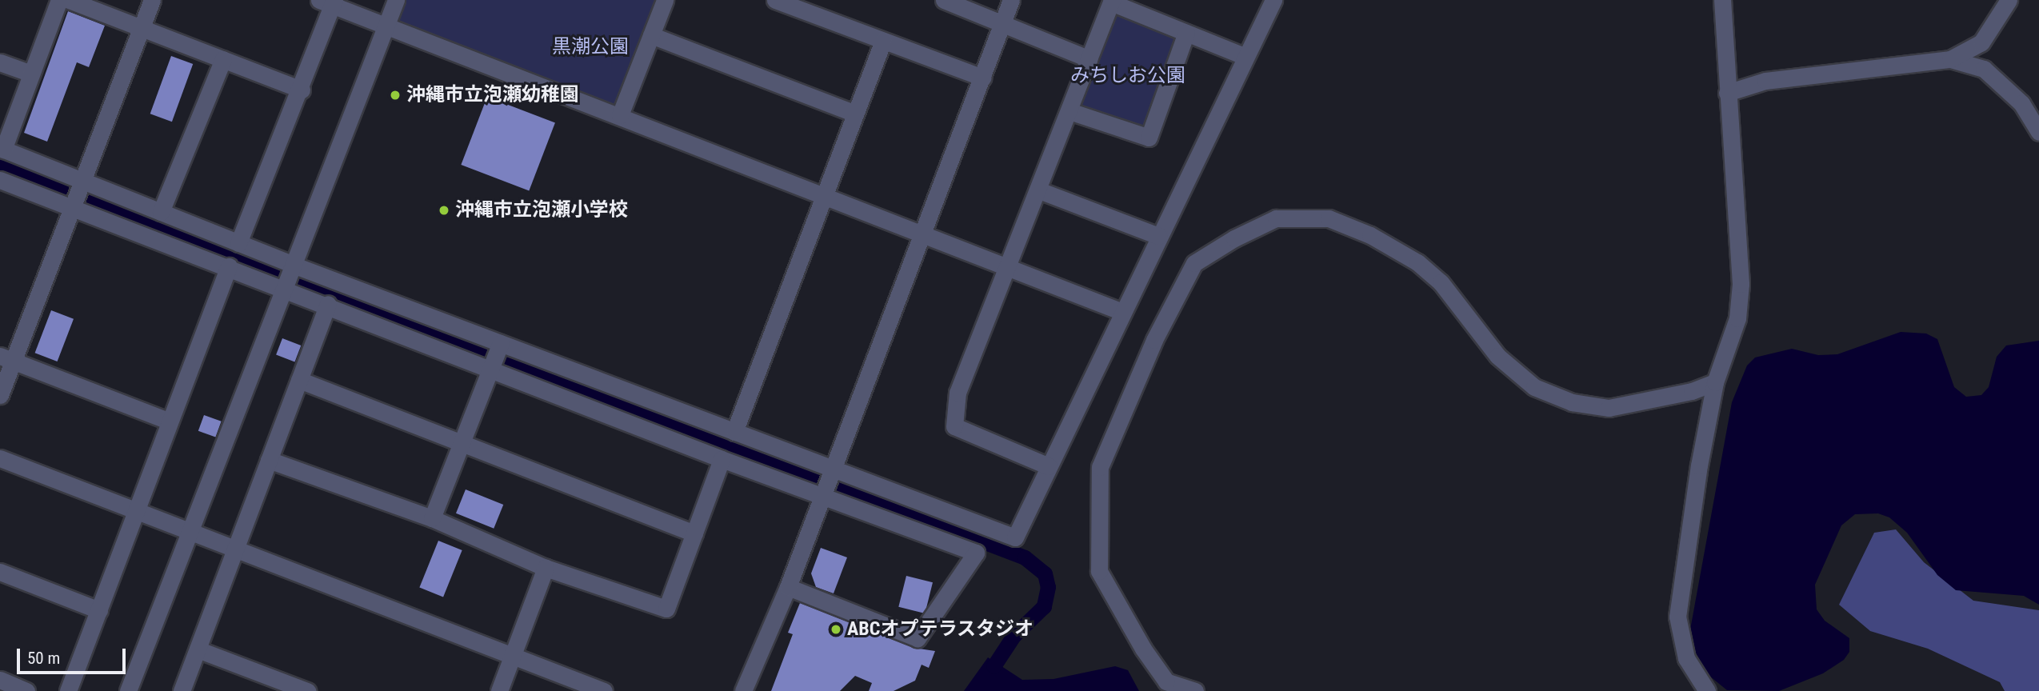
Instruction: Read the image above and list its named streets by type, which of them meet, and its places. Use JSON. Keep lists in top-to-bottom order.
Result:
{
  "parks": ["黒潮公園", "みちしお公園"],
  "places": ["沖縄市立泡瀬幼稚園", "沖縄市立泡瀬小学校", "ABCオプテラスタジオ"],
  "scale_bar": "50 m"
}
